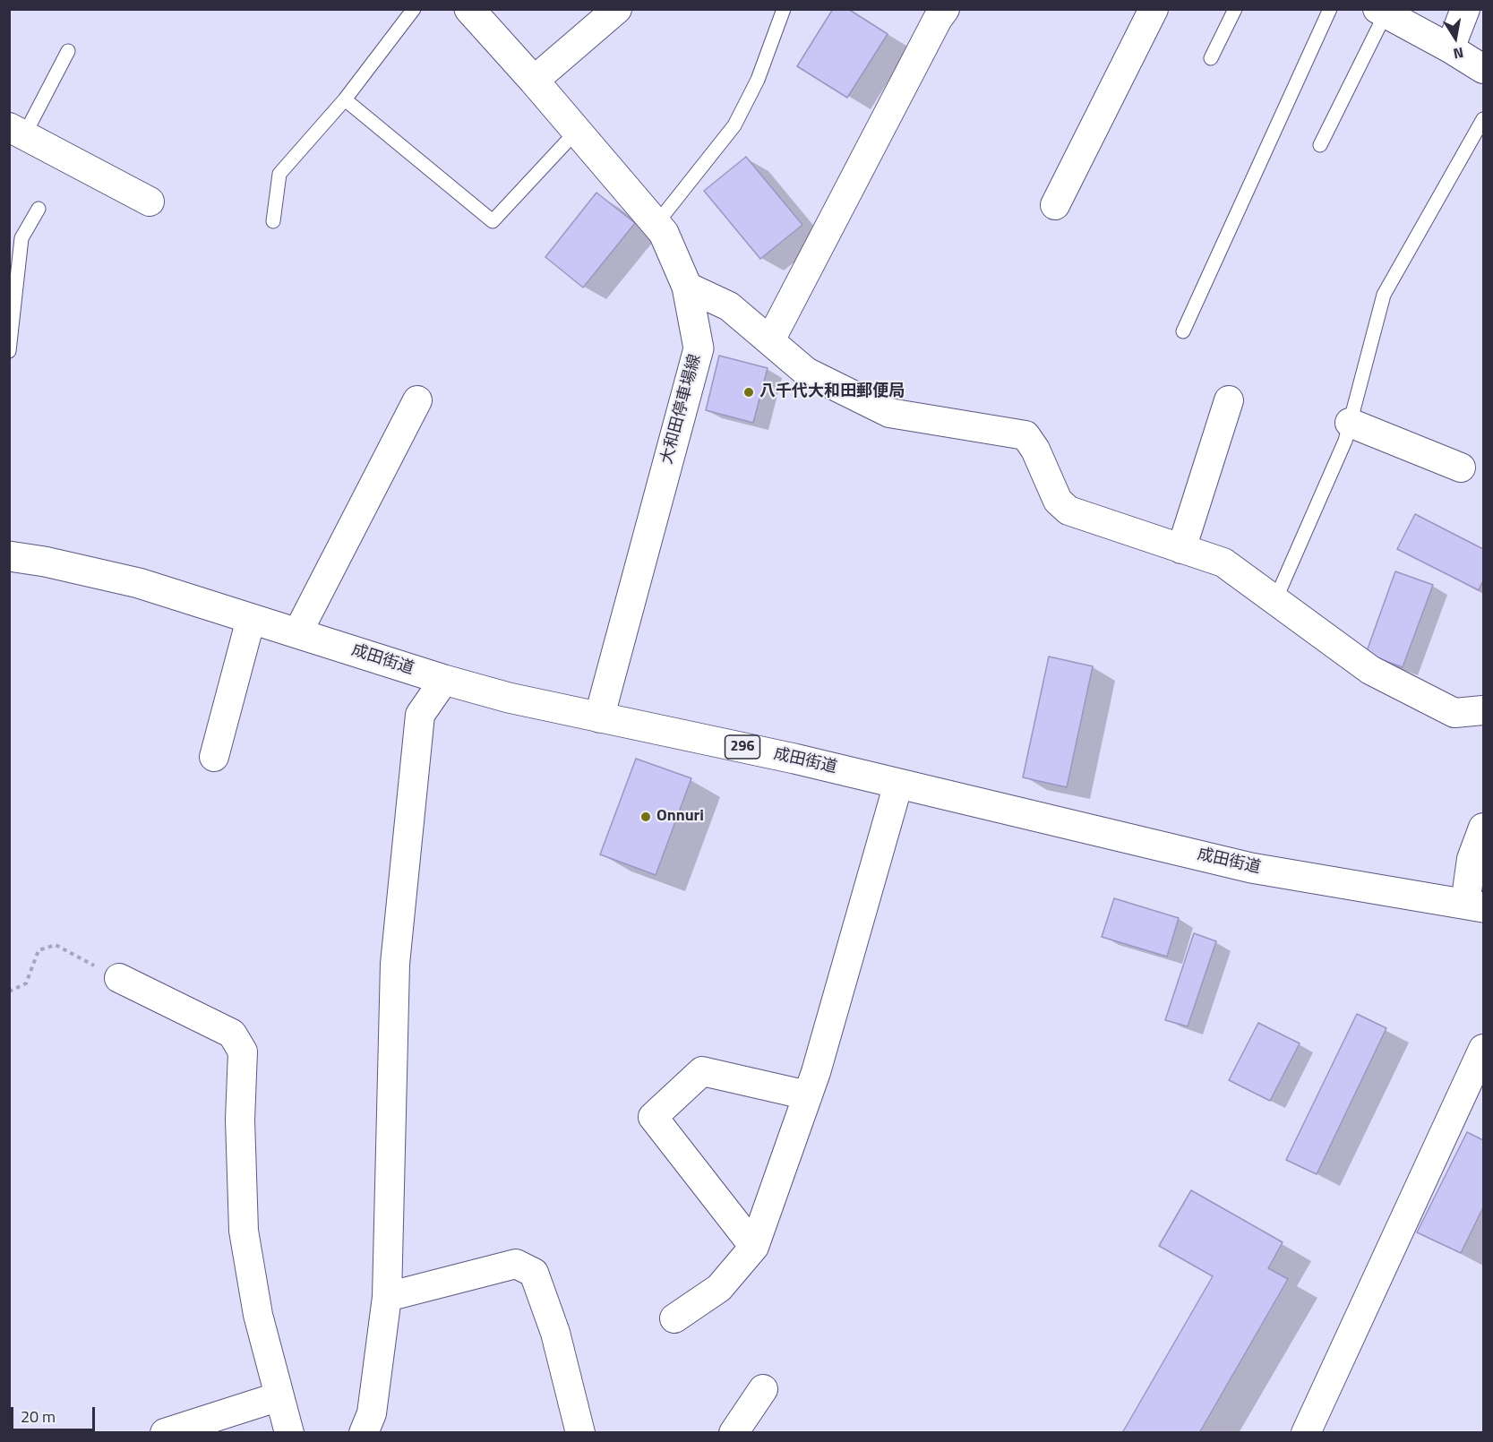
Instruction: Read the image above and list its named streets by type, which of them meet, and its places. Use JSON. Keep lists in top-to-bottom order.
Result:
{
  "streets": {
    "main road": ["大和田停車場線", "成田街道", "296"]
  },
  "crossings": [
    ["大和田停車場線", "成田街道"]
  ],
  "places": ["八千代大和田郵便局", "Onnuri"],
  "scale_bar": "20 m",
  "north": "bottom"
}
